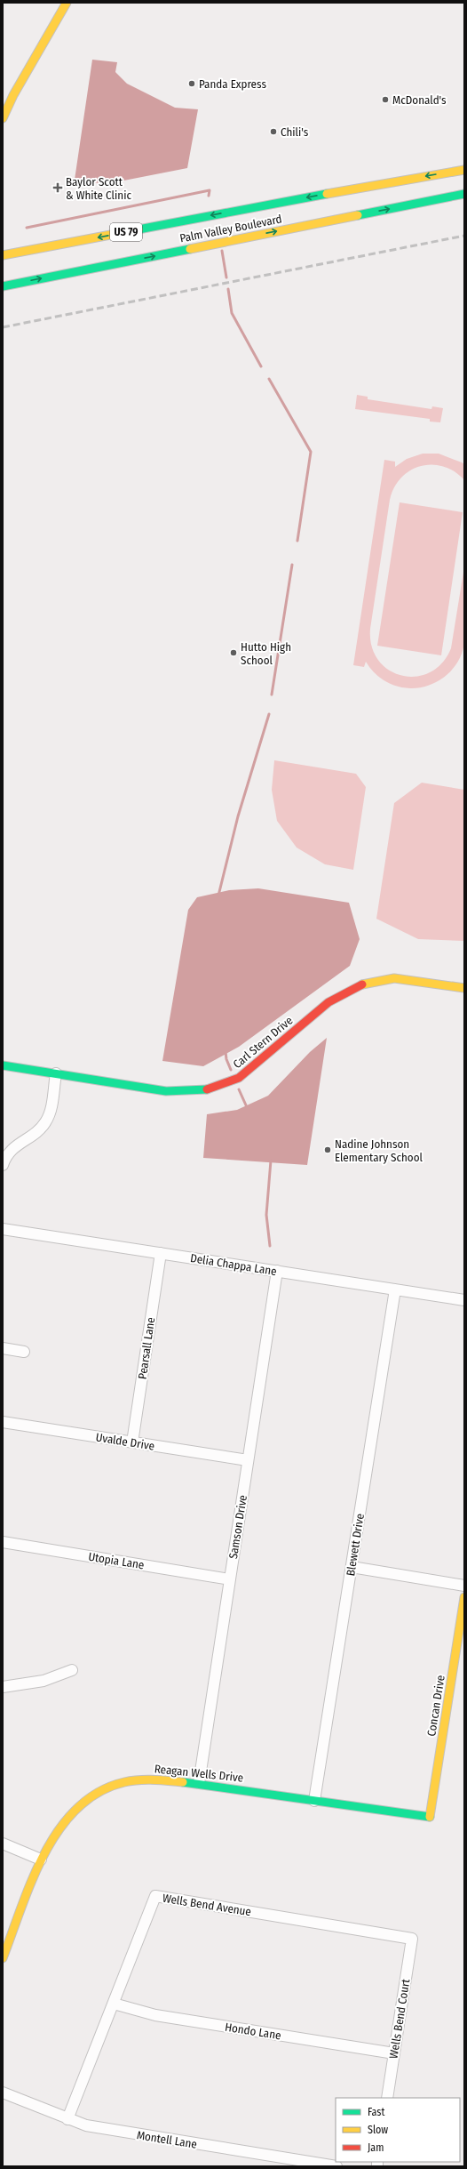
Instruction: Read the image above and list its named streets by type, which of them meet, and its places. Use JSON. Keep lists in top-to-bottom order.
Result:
{
  "streets": {
    "main road": [
      "Palm Valley Boulevard",
      "US 79",
      "Carl Stern Drive",
      "Concan Drive",
      "Reagan Wells Drive"
    ],
    "street": [
      "Delia Chappa Lane",
      "Pearsall Lane",
      "Uvalde Drive",
      "Samson Drive",
      "Blewett Drive",
      "Utopia Lane",
      "Wells Bend Avenue",
      "Wells Bend Court",
      "Hondo Lane",
      "Montell Lane"
    ]
  },
  "crossings": [
    ["Delia Chappa Lane", "Pearsall Lane"],
    ["Delia Chappa Lane", "Samson Drive"],
    ["Delia Chappa Lane", "Blewett Drive"],
    ["Pearsall Lane", "Uvalde Drive"],
    ["Uvalde Drive", "Samson Drive"],
    ["Samson Drive", "Utopia Lane"],
    ["Samson Drive", "Reagan Wells Drive"],
    ["Blewett Drive", "Reagan Wells Drive"],
    ["Concan Drive", "Reagan Wells Drive"],
    ["Wells Bend Avenue", "Wells Bend Court"],
    ["Wells Bend Avenue", "Hondo Lane"],
    ["Wells Bend Avenue", "Montell Lane"],
    ["Wells Bend Court", "Hondo Lane"]
  ],
  "places": {
    "other": [
      "Panda Express",
      "McDonald's",
      "Chili's",
      "Hutto High School",
      "Nadine Johnson Elementary School"
    ],
    "health": ["Baylor Scott & White Clinic"]
  },
  "legend": ["Fast", "Slow", "Jam"]
}
